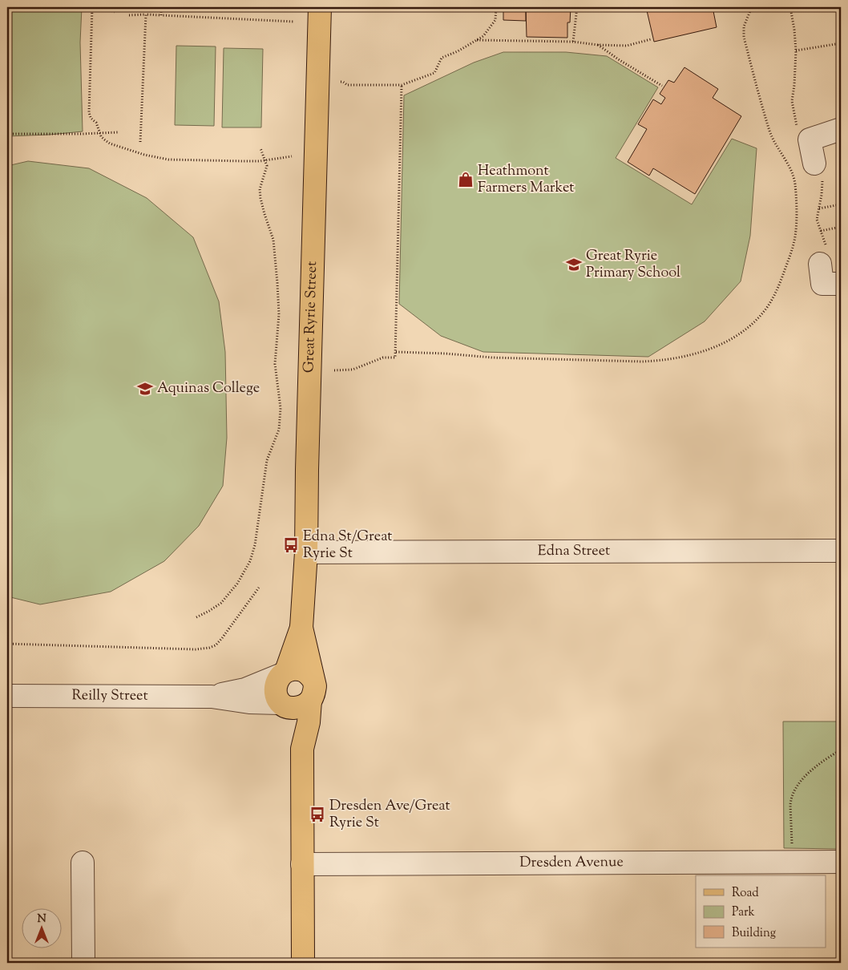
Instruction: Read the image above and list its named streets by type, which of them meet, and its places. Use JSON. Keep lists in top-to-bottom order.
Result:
{
  "streets": {
    "main road": ["Great Ryrie Street"],
    "street": ["Edna Street", "Reilly Street", "Dresden Avenue"]
  },
  "crossings": [
    ["Great Ryrie Street", "Edna Street"],
    ["Great Ryrie Street", "Reilly Street"],
    ["Great Ryrie Street", "Dresden Avenue"]
  ],
  "places": {
    "shop": ["Heathmont Farmers Market"],
    "school or university": ["Great Ryrie Primary School", "Aquinas College"],
    "bus stop": ["Edna St/Great Ryrie St", "Dresden Ave/Great Ryrie St"]
  },
  "legend": ["Road", "Park", "Building"],
  "north": "top"
}
